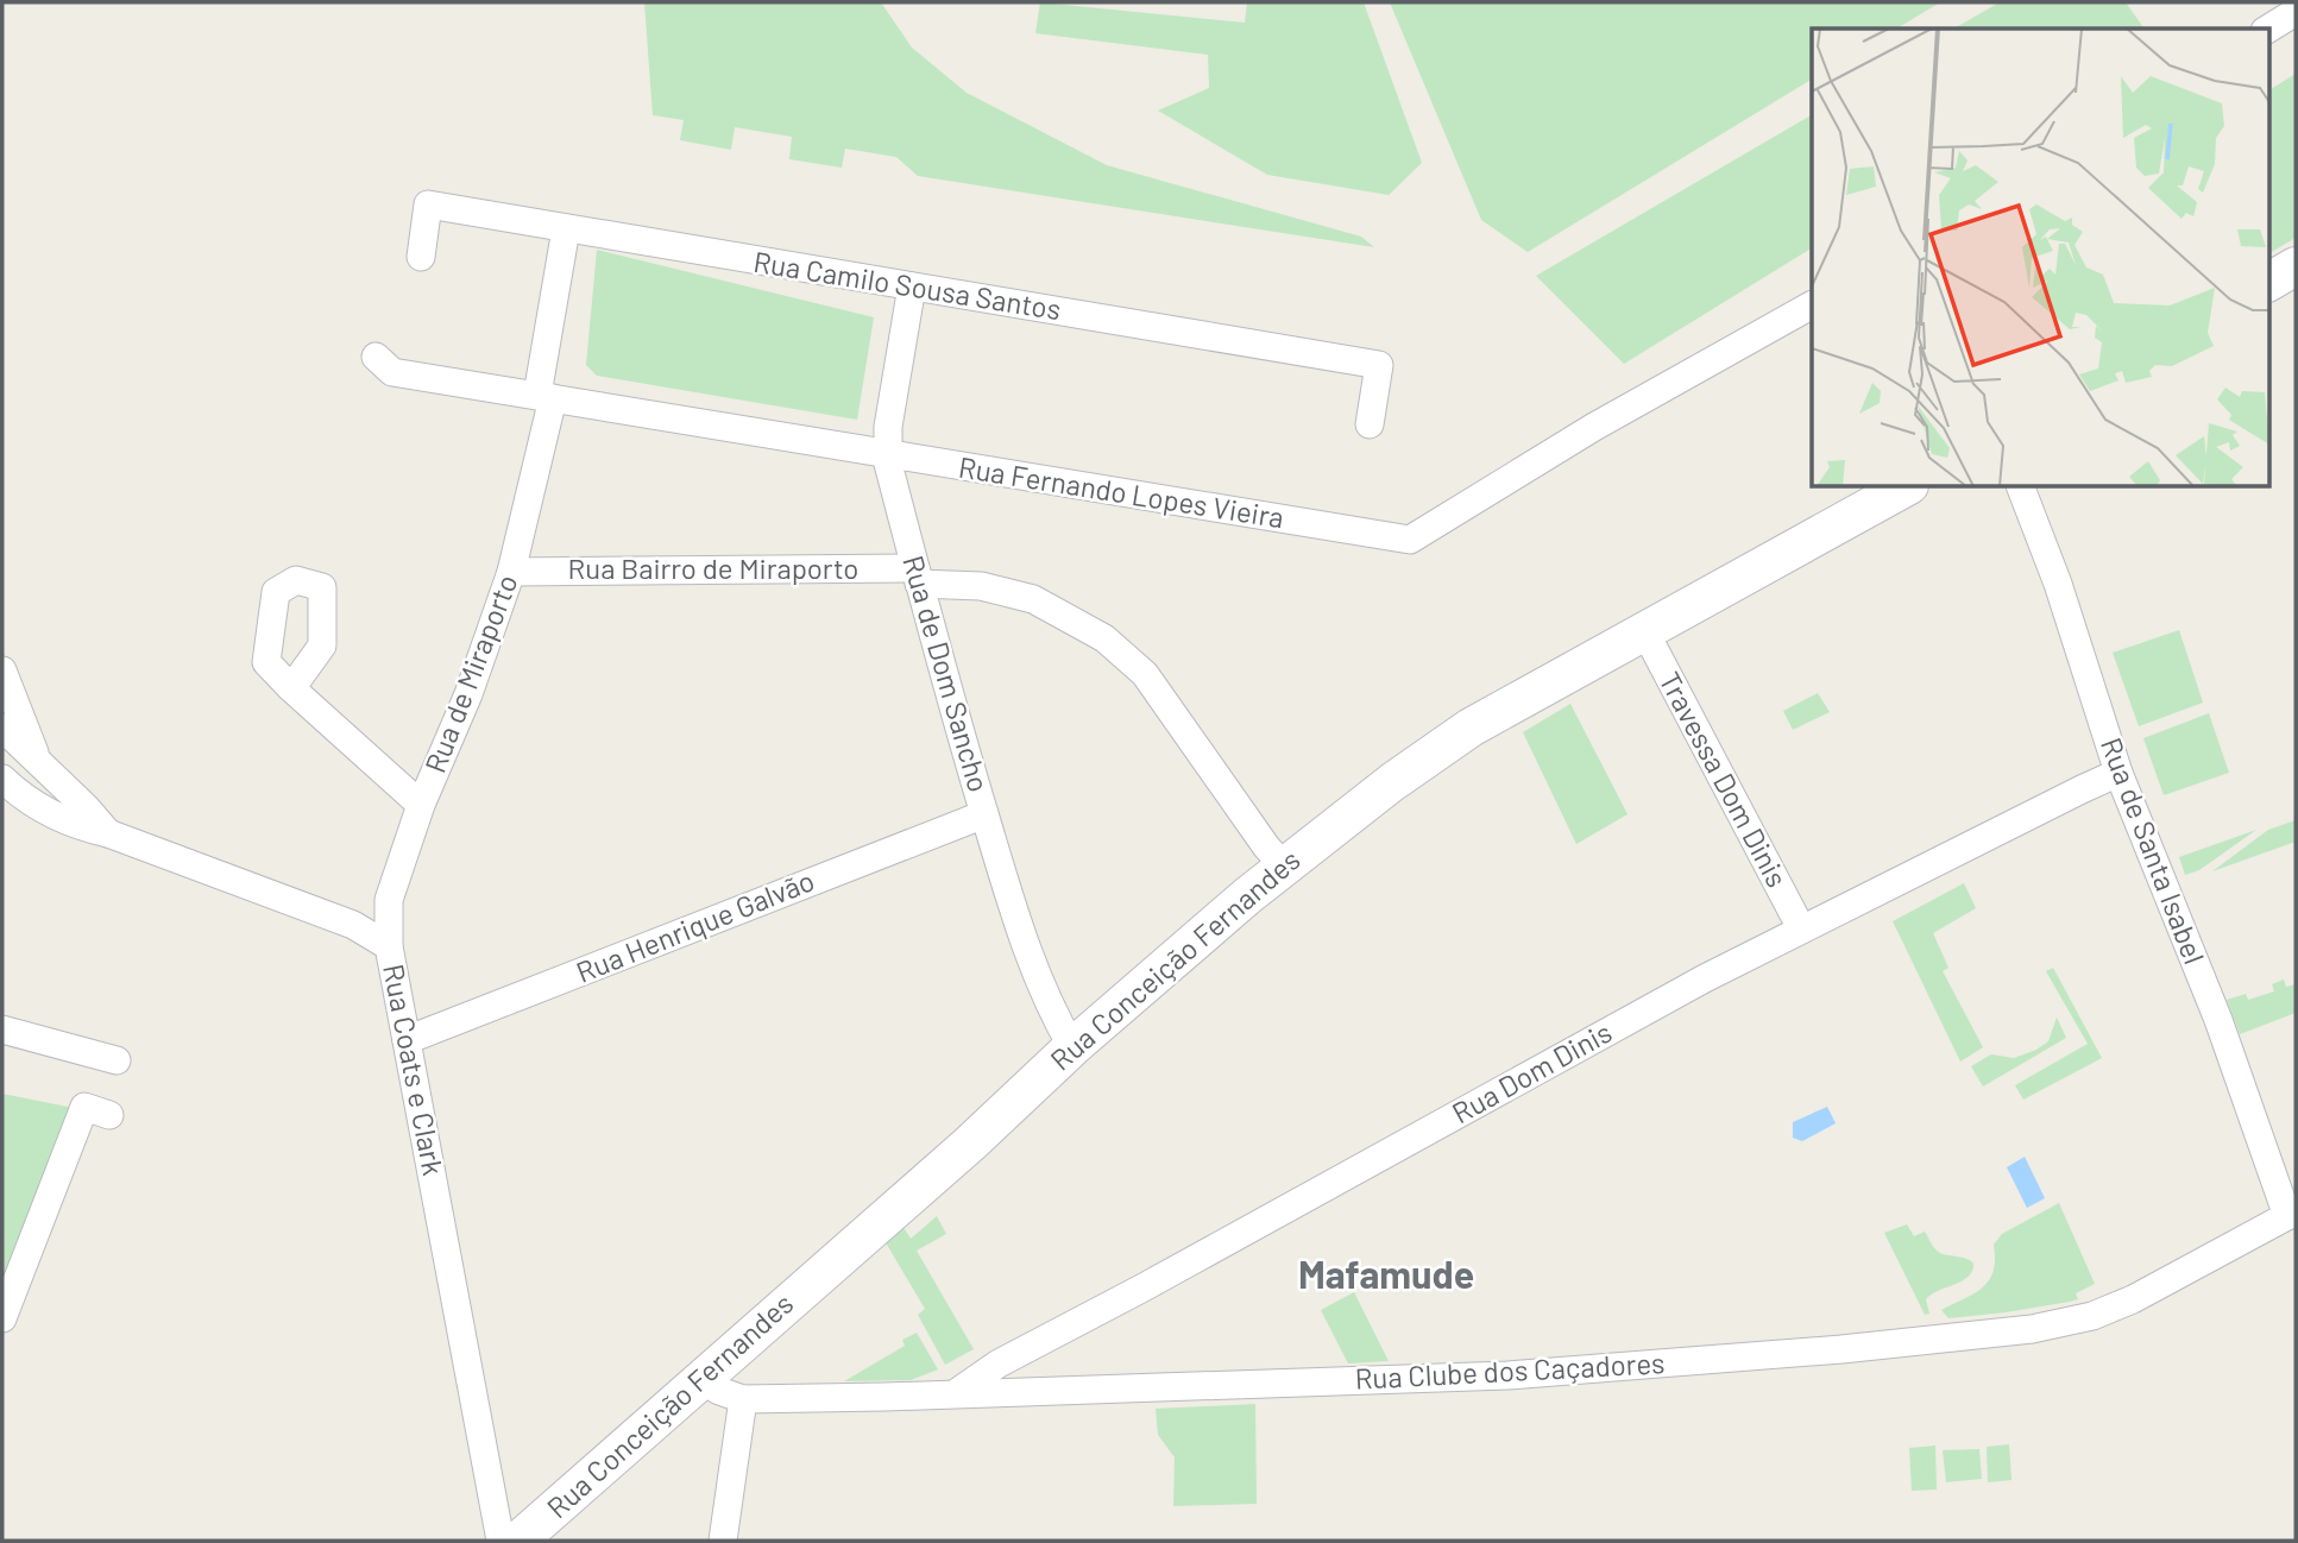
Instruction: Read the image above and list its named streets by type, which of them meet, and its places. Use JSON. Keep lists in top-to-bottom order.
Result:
{
  "streets": {
    "main road": ["Rua Conceição Fernandes"],
    "street": [
      "Rua Camilo Sousa Santos",
      "Rua Fernando Lopes Vieira",
      "Rua Bairro de Miraporto",
      "Rua de Miraporto",
      "Rua de Dom Sancho",
      "Travessa Dom Dinis",
      "Rua de Santa Isabel",
      "Rua Henrique Galvão",
      "Rua Coats e Clark",
      "Rua Dom Dinis",
      "Rua Clube dos Caçadores"
    ]
  },
  "crossings": [
    ["Rua Camilo Sousa Santos", "Rua de Miraporto"],
    ["Rua Camilo Sousa Santos", "Rua de Dom Sancho"],
    ["Rua Fernando Lopes Vieira", "Rua de Miraporto"],
    ["Rua Fernando Lopes Vieira", "Rua de Dom Sancho"],
    ["Rua Bairro de Miraporto", "Rua de Miraporto"],
    ["Rua Bairro de Miraporto", "Rua de Dom Sancho"],
    ["Rua Bairro de Miraporto", "Rua Conceição Fernandes"],
    ["Rua de Miraporto", "Rua Coats e Clark"],
    ["Rua de Dom Sancho", "Rua Henrique Galvão"],
    ["Rua de Dom Sancho", "Rua Conceição Fernandes"],
    ["Travessa Dom Dinis", "Rua Conceição Fernandes"],
    ["Travessa Dom Dinis", "Rua Dom Dinis"],
    ["Rua de Santa Isabel", "Rua Dom Dinis"],
    ["Rua de Santa Isabel", "Rua Clube dos Caçadores"],
    ["Rua Henrique Galvão", "Rua Coats e Clark"],
    ["Rua Conceição Fernandes", "Rua Clube dos Caçadores"],
    ["Rua Dom Dinis", "Rua Clube dos Caçadores"]
  ],
  "districts": ["Mafamude"]
}
